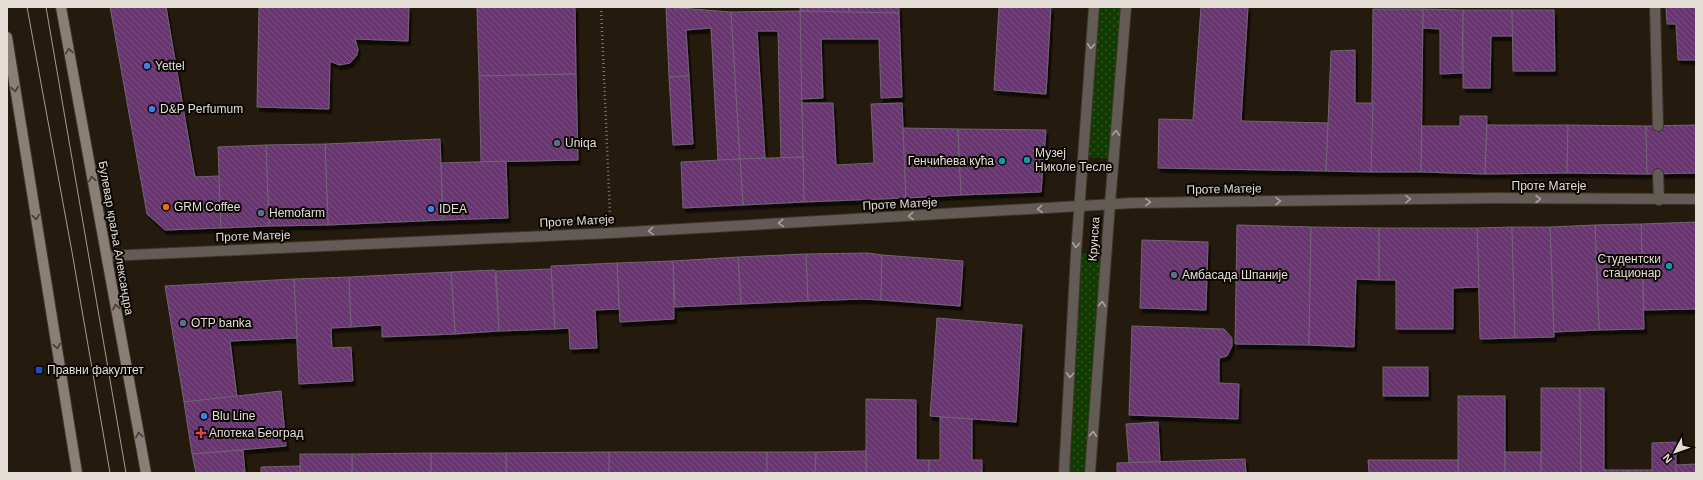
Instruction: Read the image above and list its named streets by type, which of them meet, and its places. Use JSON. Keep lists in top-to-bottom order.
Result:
{
  "streets": {
    "main road": ["Булевар краља Александра"],
    "street": ["Проте Матеје", "Крунска"]
  },
  "crossings": [
    ["Проте Матеје", "Булевар краља Александра"],
    ["Проте Матеје", "Крунска"]
  ],
  "places": {
    "other": [
      "Yettel",
      "D&P Perfumum",
      "Uniqa",
      "Музеј Николе Тесле",
      "Генчићева кућа",
      "GRM Coffee",
      "IDEA",
      "Hemofarm",
      "Студентски стационар",
      "Амбасада Шпаније",
      "OTP banka",
      "Blu Line"
    ],
    "transit": ["Правни факултет"],
    "health": ["Апотека Београд"]
  },
  "north": "bottom left"
}
